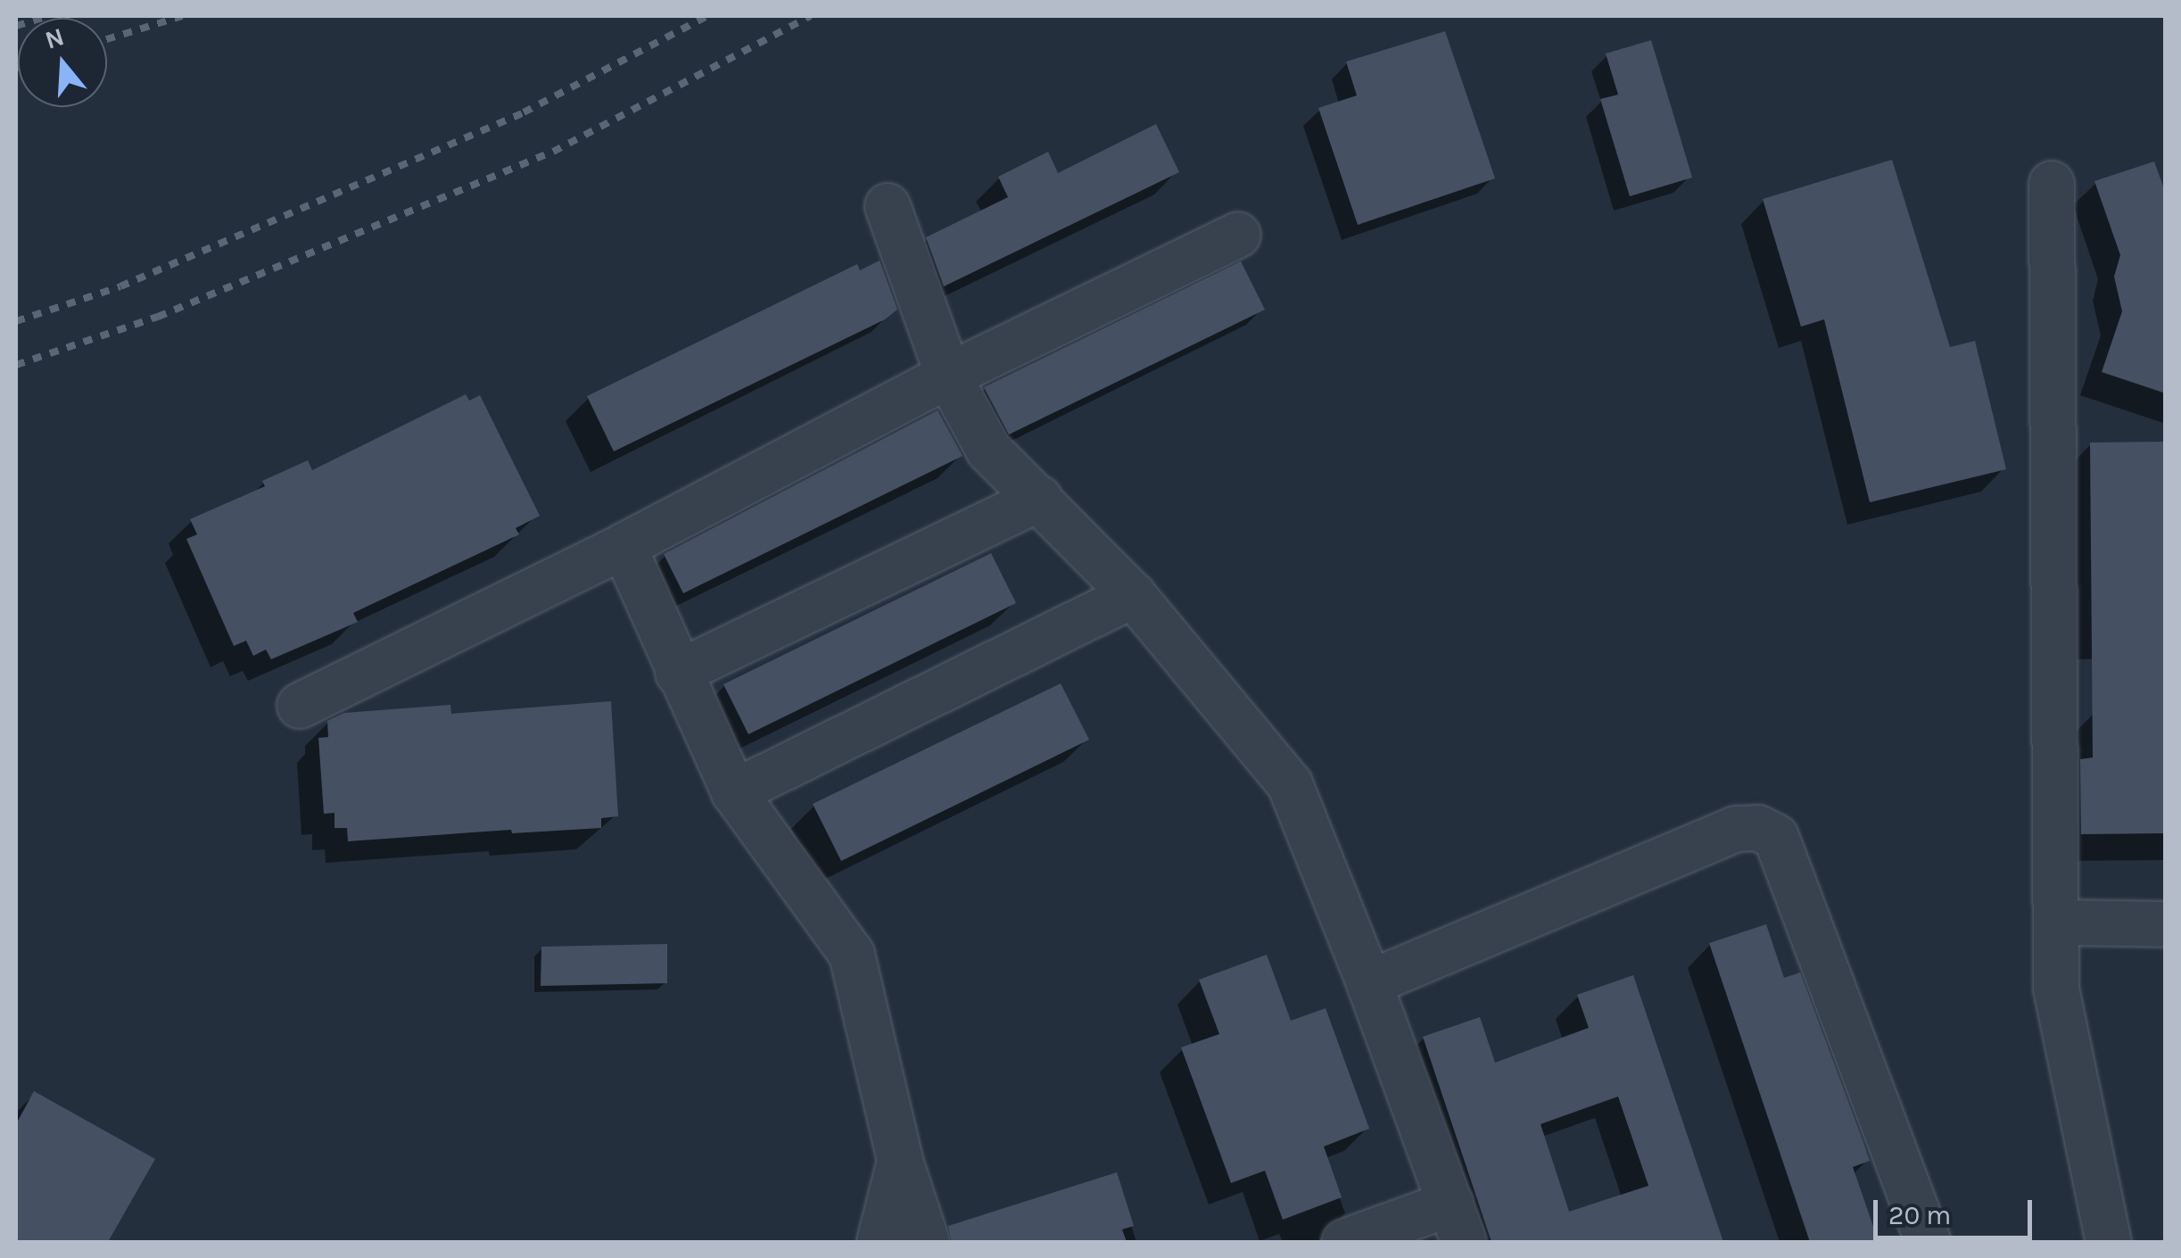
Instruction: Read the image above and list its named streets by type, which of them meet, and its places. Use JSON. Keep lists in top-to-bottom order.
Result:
{
  "scale_bar": "20 m",
  "north": "top"
}
